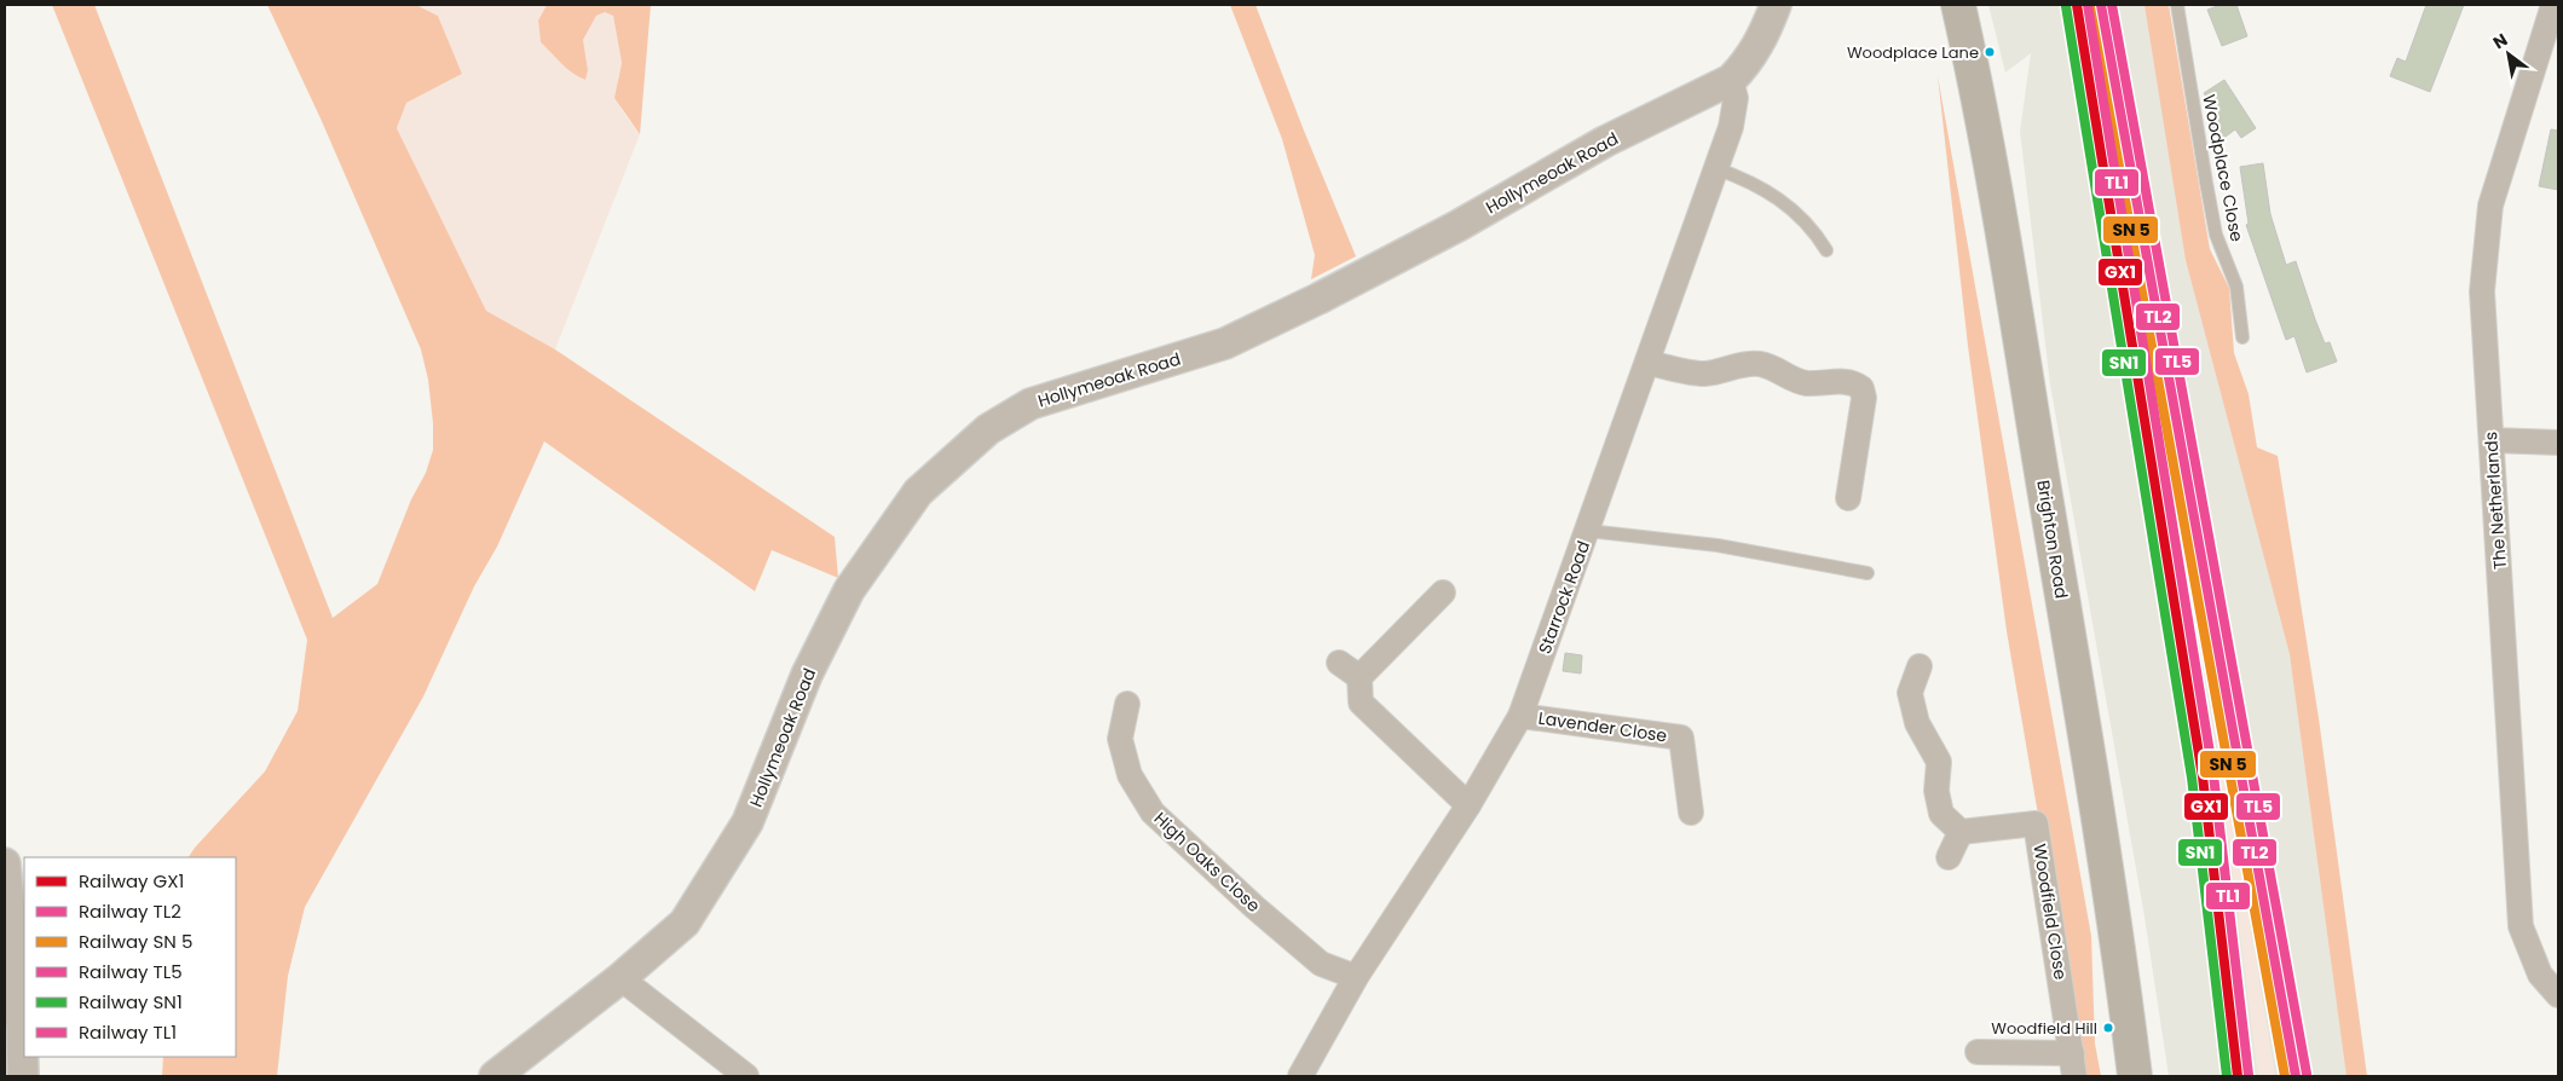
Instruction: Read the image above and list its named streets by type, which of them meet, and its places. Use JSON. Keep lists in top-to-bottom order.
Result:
{
  "streets": {
    "highway": ["Brighton Road"],
    "street": [
      "Hollymeoak Road",
      "The Netherlands",
      "Starrock Road",
      "Lavender Close",
      "High Oaks Close",
      "Woodfield Close"
    ],
    "lane": ["Woodplace Close"]
  },
  "crossings": [
    ["Hollymeoak Road", "Starrock Road"],
    ["Starrock Road", "Lavender Close"],
    ["Starrock Road", "High Oaks Close"]
  ],
  "places": ["Woodplace Lane", "Woodfield Hill"],
  "lines": [
    "rail line GX1",
    "rail line TL2",
    "rail line TL5",
    "rail line TL1",
    "rail line SN1"
  ],
  "legend": [
    "Railway GX1",
    "Railway TL2",
    "Railway SN 5",
    "Railway TL5",
    "Railway SN1",
    "Railway TL1"
  ],
  "north": "top left"
}
